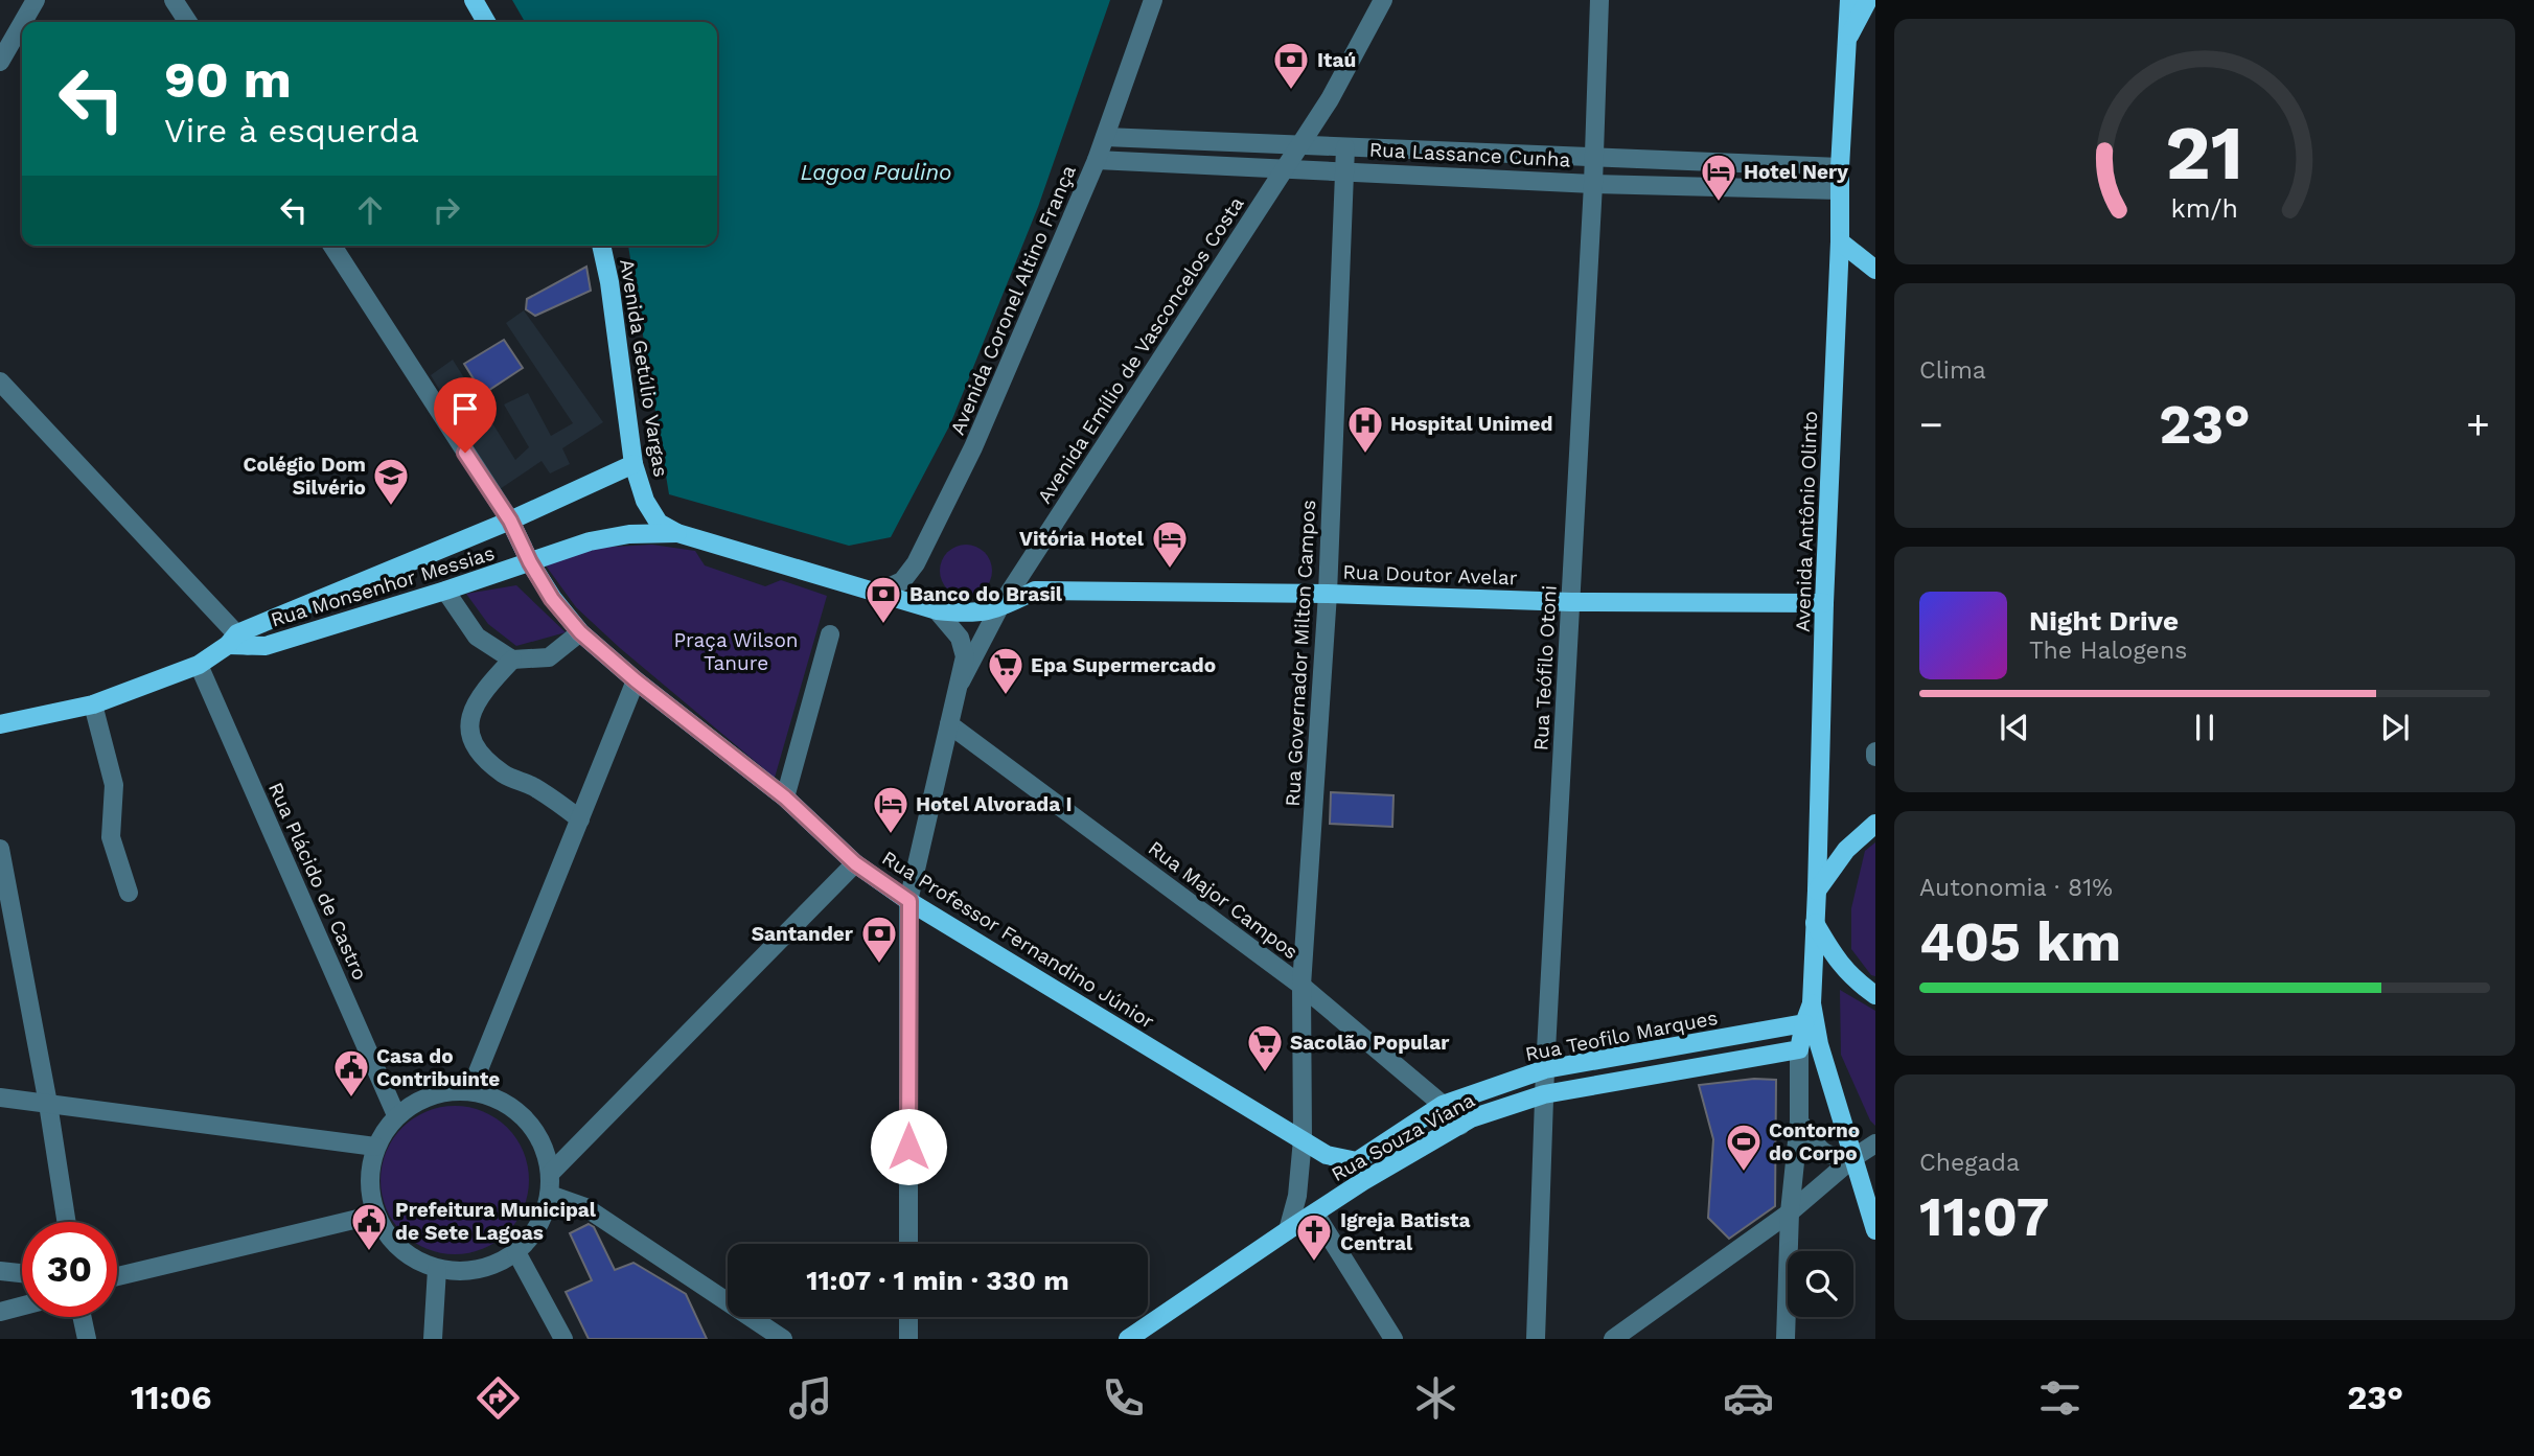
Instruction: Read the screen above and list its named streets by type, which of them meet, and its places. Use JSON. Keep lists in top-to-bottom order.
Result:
{
  "streets": {
    "main road": [
      "Avenida Getúlio Vargas",
      "Avenida Antônio Olinto",
      "Rua Doutor Avelar",
      "Rua Monsenhor Messias",
      "Rua Professor Fernandino Júnior",
      "Rua Teofilo Marques",
      "Rua Souza Viana"
    ],
    "street": [
      "Rua Lassance Cunha",
      "Avenida Coronel Altino França",
      "Avenida Emílio de Vasconcelos Costa",
      "Rua Governador Milton Campos",
      "Rua Teófilo Otoni",
      "Rua Plácido de Castro",
      "Rua Major Campos"
    ]
  },
  "crossings": [
    ["Rua Lassance Cunha", "Avenida Coronel Altino França"],
    ["Rua Lassance Cunha", "Avenida Emílio de Vasconcelos Costa"],
    ["Rua Lassance Cunha", "Avenida Antônio Olinto"],
    ["Rua Lassance Cunha", "Rua Governador Milton Campos"],
    ["Rua Lassance Cunha", "Rua Teófilo Otoni"],
    ["Avenida Emílio de Vasconcelos Costa", "Rua Doutor Avelar"],
    ["Avenida Getúlio Vargas", "Rua Monsenhor Messias"],
    ["Avenida Antônio Olinto", "Rua Doutor Avelar"],
    ["Rua Doutor Avelar", "Rua Governador Milton Campos"],
    ["Rua Doutor Avelar", "Rua Teófilo Otoni"],
    ["Rua Monsenhor Messias", "Rua Plácido de Castro"],
    ["Rua Monsenhor Messias", "Rua Professor Fernandino Júnior"],
    ["Rua Governador Milton Campos", "Rua Major Campos"],
    ["Rua Governador Milton Campos", "Rua Professor Fernandino Júnior"],
    ["Rua Governador Milton Campos", "Rua Souza Viana"],
    ["Rua Teófilo Otoni", "Rua Teofilo Marques"],
    ["Rua Teófilo Otoni", "Rua Souza Viana"],
    ["Rua Major Campos", "Rua Teofilo Marques"],
    ["Rua Major Campos", "Rua Souza Viana"],
    ["Rua Professor Fernandino Júnior", "Rua Teofilo Marques"],
    ["Rua Professor Fernandino Júnior", "Rua Souza Viana"]
  ],
  "water": ["Lagoa Paulino"],
  "parks": ["Praça Wilson Tanure"],
  "places": {
    "bank": ["Itaú", "Banco do Brasil", "Santander"],
    "hotel": ["Hotel Nery", "Vitória Hotel", "Hotel Alvorada I"],
    "hospital": ["Hospital Unimed"],
    "school or university": ["Colégio Dom Silvério"],
    "supermarket": ["Epa Supermercado", "Sacolão Popular"],
    "public building": ["Casa do Contribuinte", "Prefeitura Municipal de Sete Lagoas"],
    "sports": ["Contorno do Corpo"],
    "church": ["Igreja Batista Central"]
  },
  "page": {
    "turn": ["90 m", "Vire à esquerda"],
    "tile": [
      "Clima",
      ["Autonomia · 81%", "405 km"],
      ["Chegada", "11:07"]
    ],
    "heat": ["−", "23°", "+"],
    "song": ["Night Drive", "The Halogens"],
    "limit": "30",
    "trip": "11:07 · 1 min · 330 m",
    "tabs": ["11:06", "23°"],
    "gauge": ["21", "km/h"]
  }
}
